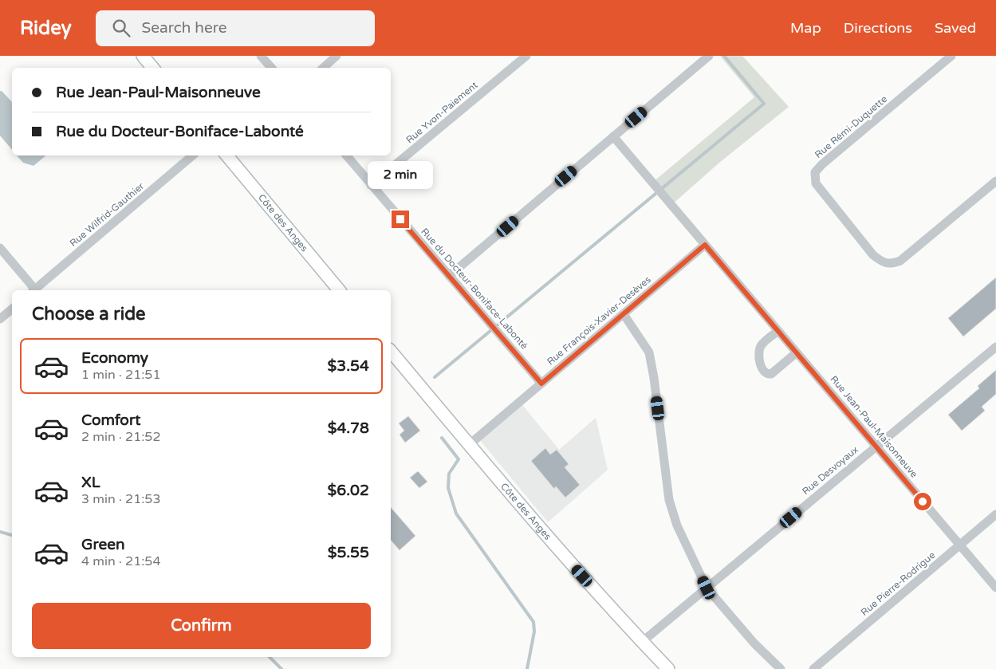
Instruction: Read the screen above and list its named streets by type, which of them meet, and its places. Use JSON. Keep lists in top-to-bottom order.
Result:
{
  "streets": {
    "street": [
      "Rue Yvon-Paiement",
      "Rue Rémi-Duquette",
      "Rue Wilfrid-Gauthier",
      "Côte des Anges",
      "Rue du Docteur-Boniface-Labonté",
      "Rue François-Xavier-Desèves",
      "Rue Jean-Paul-Maisonneuve",
      "Rue Desvoyaux",
      "Rue Pierre-Rodrigue"
    ]
  },
  "crossings": [
    ["Rue Yvon-Paiement", "Rue du Docteur-Boniface-Labonté"],
    ["Côte des Anges", "Rue François-Xavier-Desèves"],
    ["Côte des Anges", "Rue Desvoyaux"],
    ["Rue du Docteur-Boniface-Labonté", "Rue François-Xavier-Desèves"],
    ["Rue François-Xavier-Desèves", "Rue Jean-Paul-Maisonneuve"],
    ["Rue Jean-Paul-Maisonneuve", "Rue Desvoyaux"],
    ["Rue Jean-Paul-Maisonneuve", "Rue Pierre-Rodrigue"]
  ],
  "page": {
    "header": "Ridey",
    "search": "Search here",
    "nav": ["Map", "Directions", "Saved"],
    "banner": ["Rue Jean-Paul-Maisonneuve", "Rue du Docteur-Boniface-Labonté"],
    "bubble": "2 min",
    "heading": "Choose a ride",
    "list": [
      {
        "name": "Economy",
        "note": "1 min · 21:51",
        "value": "$3.54"
      },
      {
        "name": "Comfort",
        "note": "2 min · 21:52",
        "value": "$4.78"
      },
      {
        "name": "XL",
        "note": "3 min · 21:53",
        "value": "$6.02"
      },
      {
        "name": "Green",
        "note": "4 min · 21:54",
        "value": "$5.55"
      }
    ],
    "buttons": "Confirm"
  }
}
